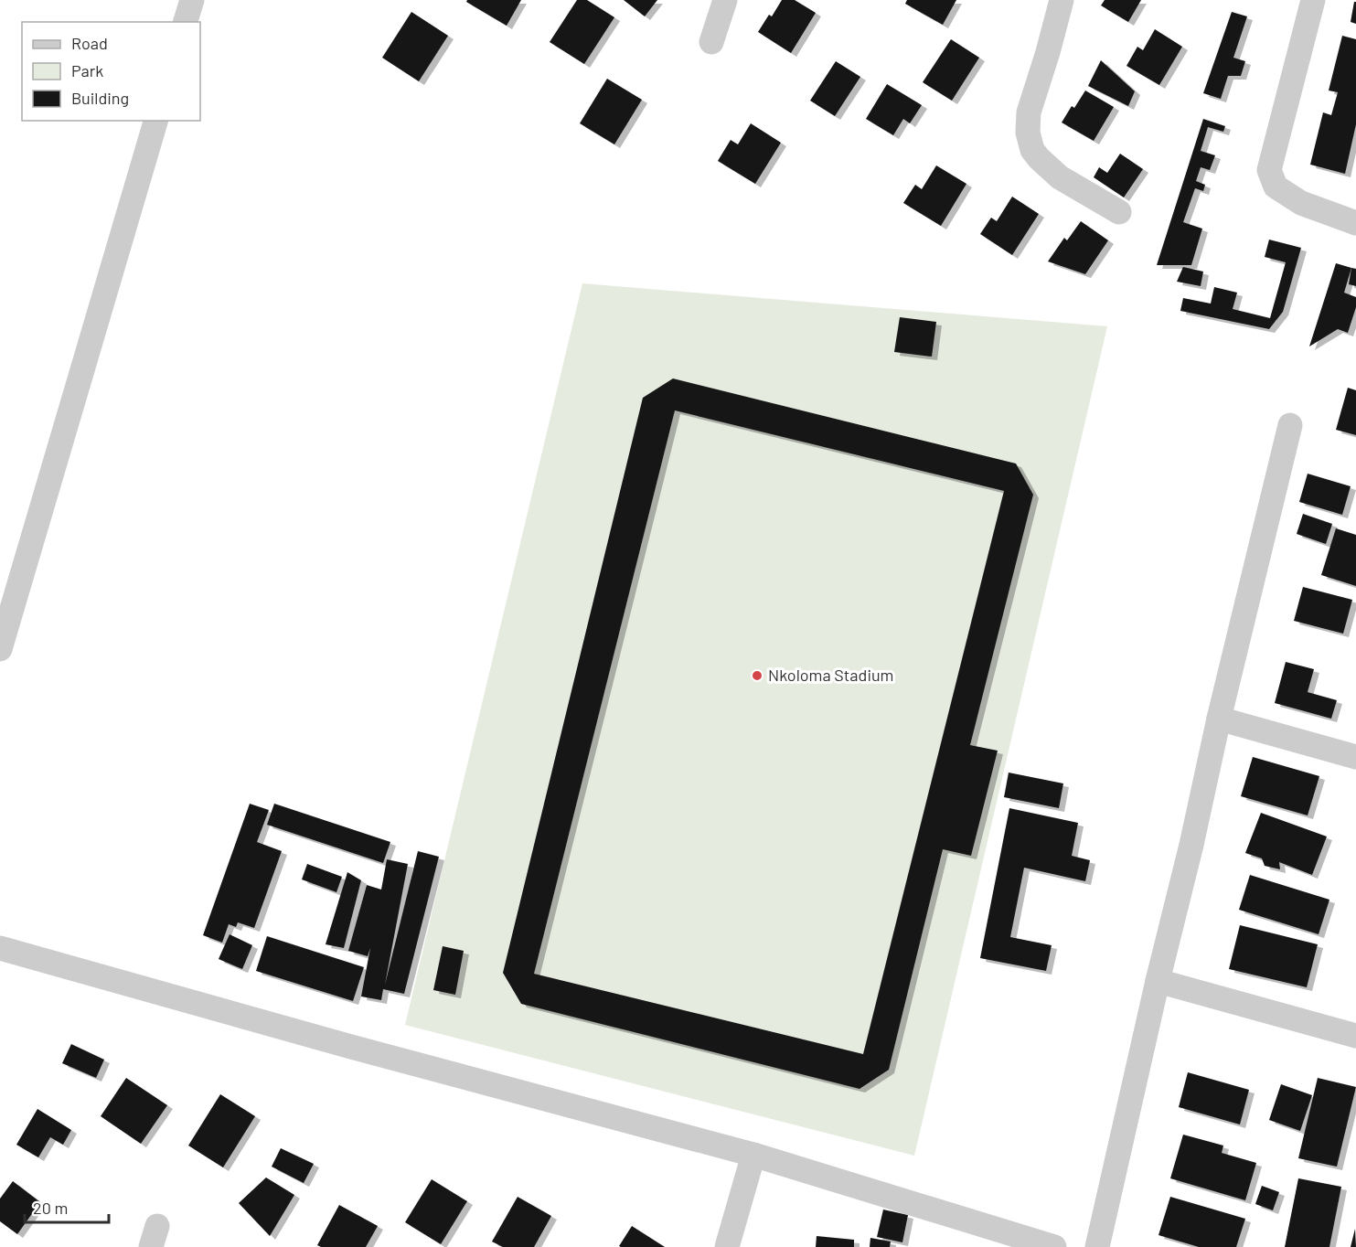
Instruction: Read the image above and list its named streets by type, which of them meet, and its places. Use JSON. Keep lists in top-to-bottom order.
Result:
{
  "places": ["Nkoloma Stadium"],
  "legend": ["Road", "Park", "Building"],
  "scale_bar": "20 m"
}
